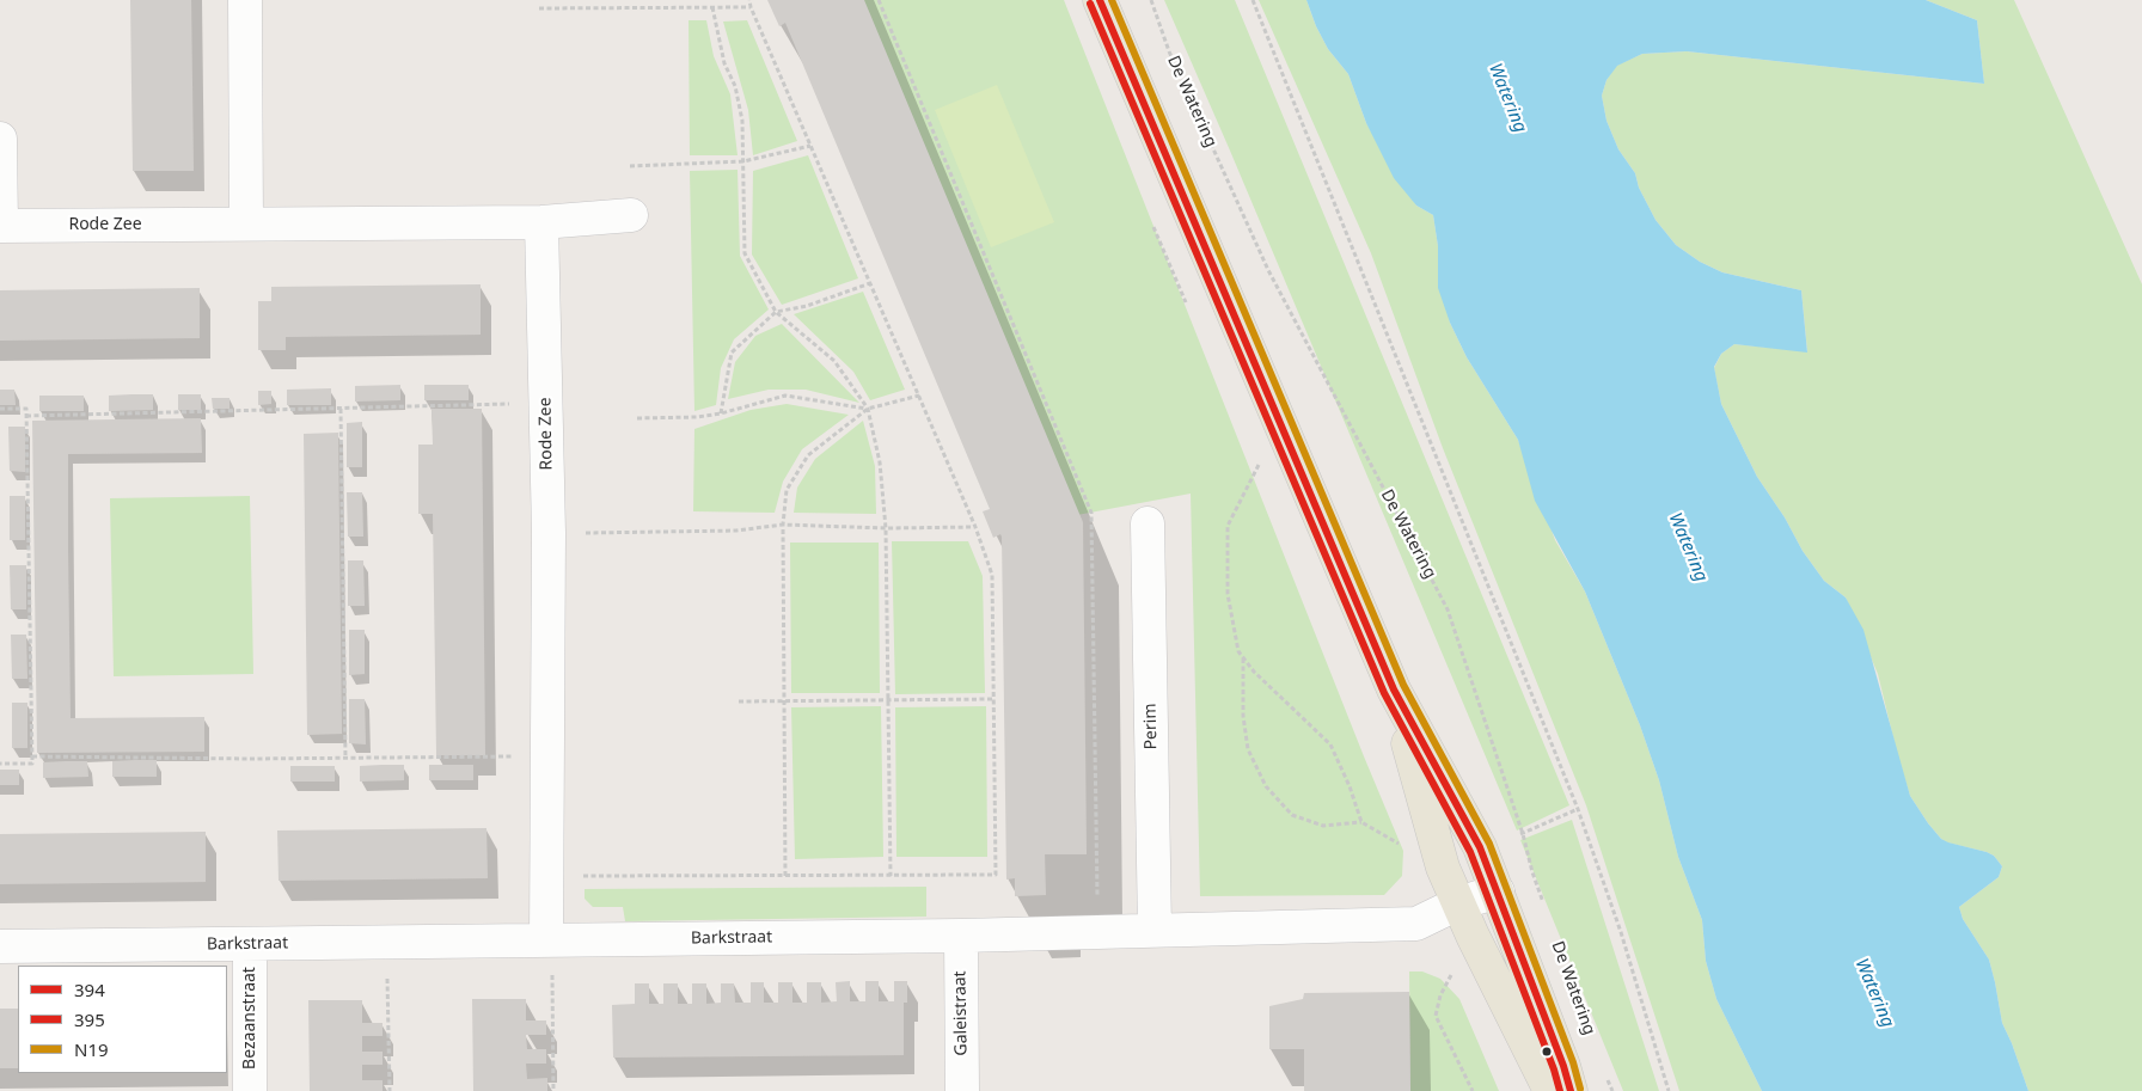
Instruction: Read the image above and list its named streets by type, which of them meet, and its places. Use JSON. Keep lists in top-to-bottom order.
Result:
{
  "streets": {
    "street": [
      "Rode Zee",
      "Perim",
      "Barkstraat",
      "Galeistraat",
      "Bezaanstraat"
    ],
    "path": ["De Watering"]
  },
  "crossings": [
    ["Rode Zee", "Barkstraat"],
    ["Perim", "Barkstraat"],
    ["Barkstraat", "Galeistraat"],
    ["Barkstraat", "Bezaanstraat"]
  ],
  "water": ["Watering"],
  "lines": ["transit line 394", "transit line N19", "transit line 395"],
  "legend": ["394", "395", "N19"]
}
